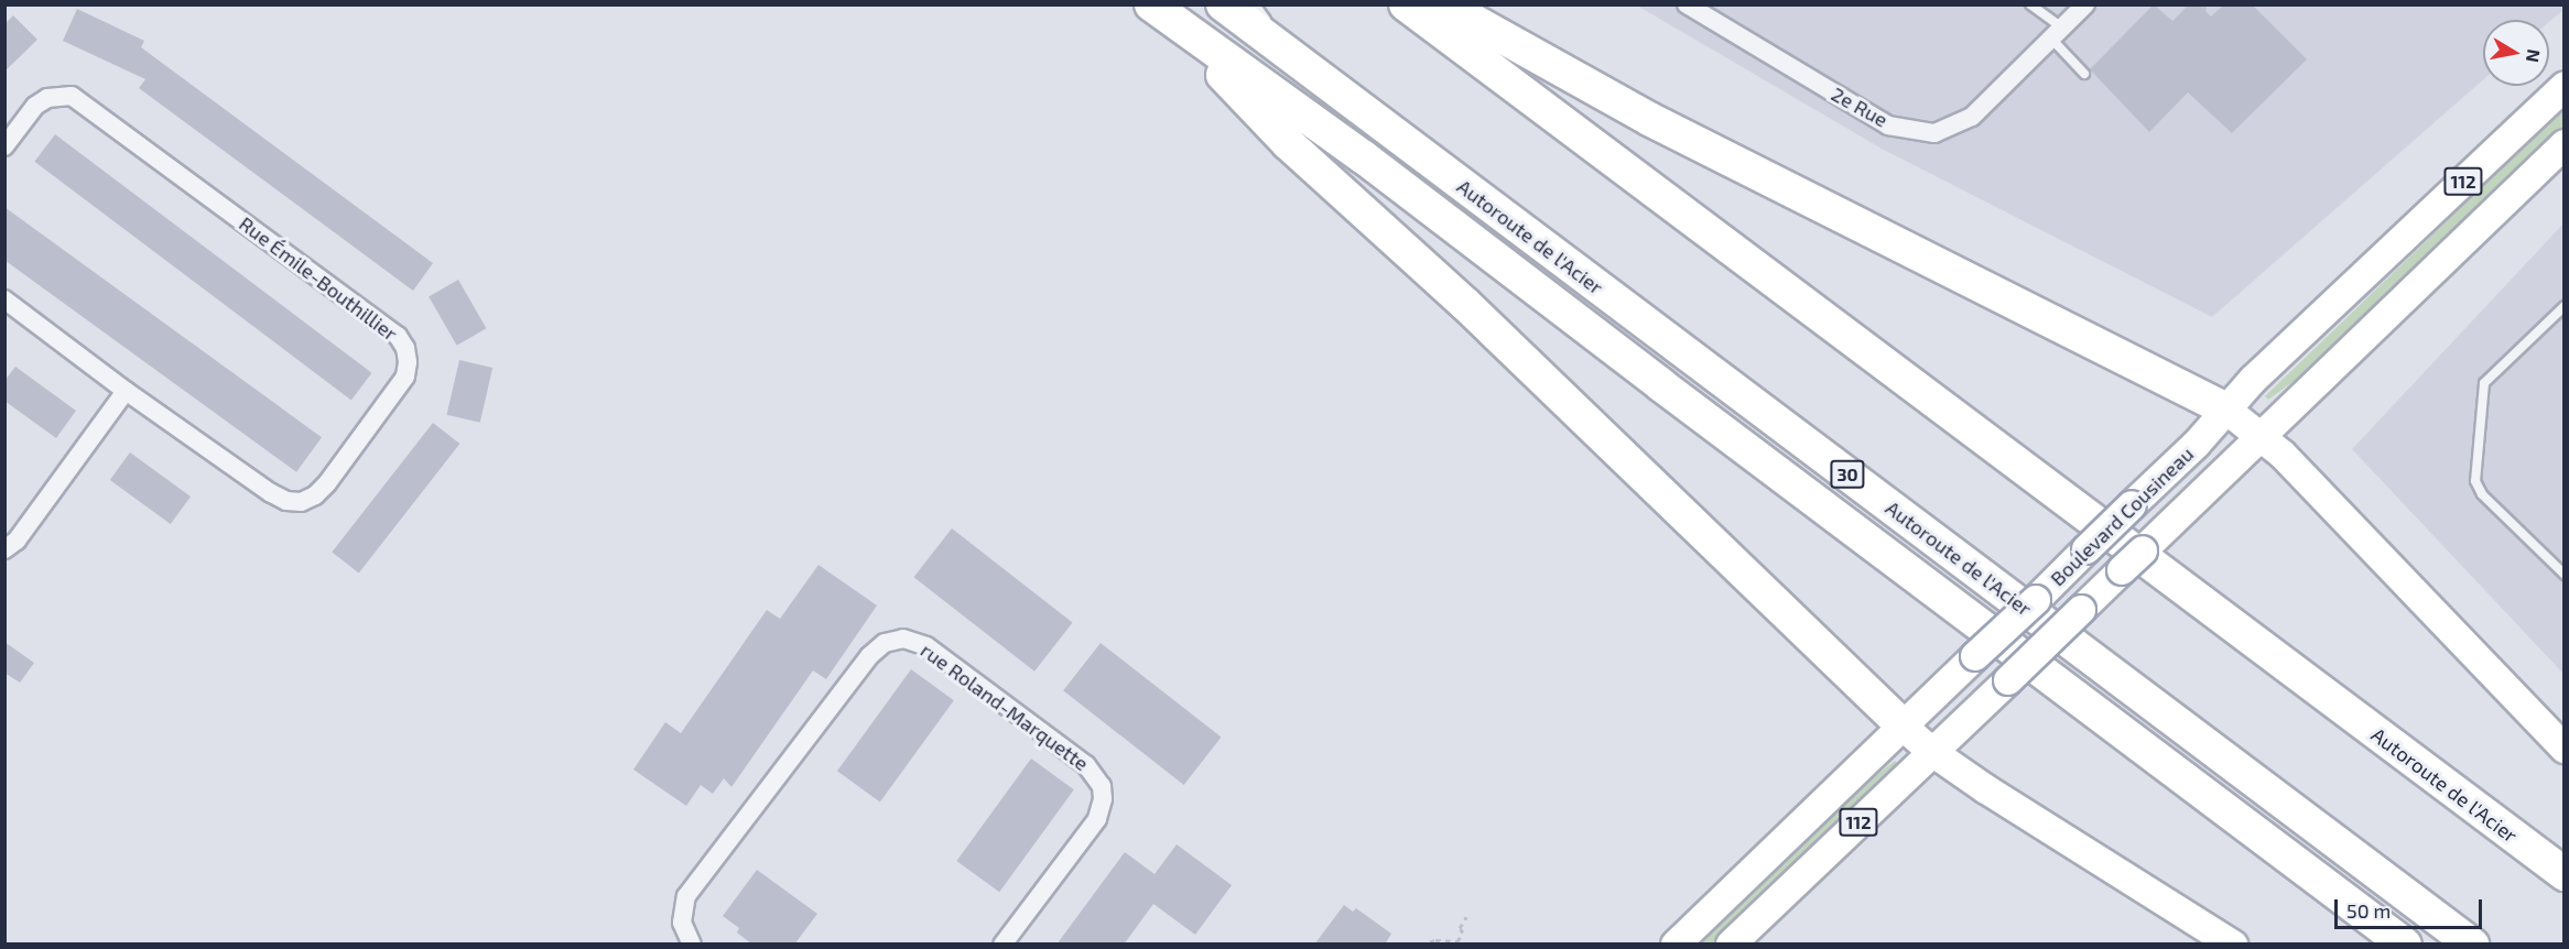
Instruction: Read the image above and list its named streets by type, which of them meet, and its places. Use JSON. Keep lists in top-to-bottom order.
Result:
{
  "streets": {
    "highway": ["Autoroute de l'Acier", "30"],
    "main road": ["112", "Boulevard Cousineau"],
    "street": ["2e Rue", "Rue Émile-Bouthillier", "rue Roland-Marquette"]
  },
  "scale_bar": "50 m",
  "north": "right"
}
